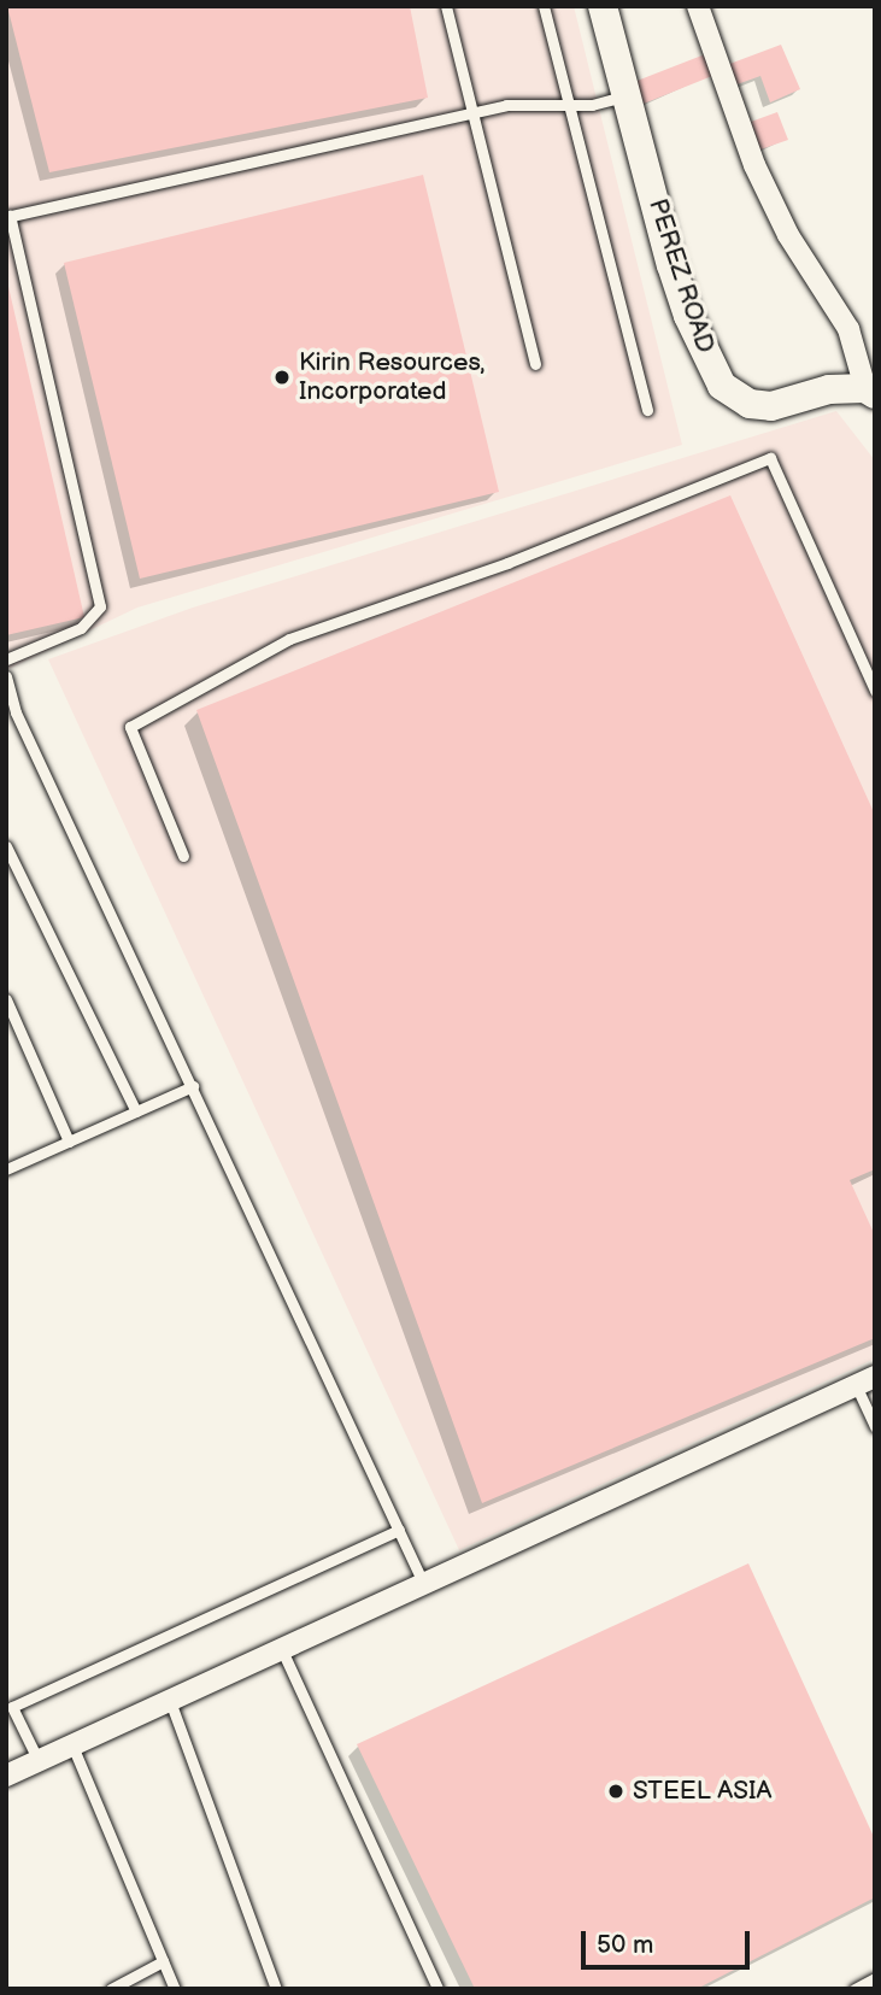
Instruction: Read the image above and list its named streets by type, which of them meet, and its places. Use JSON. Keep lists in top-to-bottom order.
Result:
{
  "streets": {
    "street": ["PEREZ ROAD"]
  },
  "places": ["Kirin Resources, Incorporated", "STEEL ASIA"],
  "scale_bar": "50 m"
}
